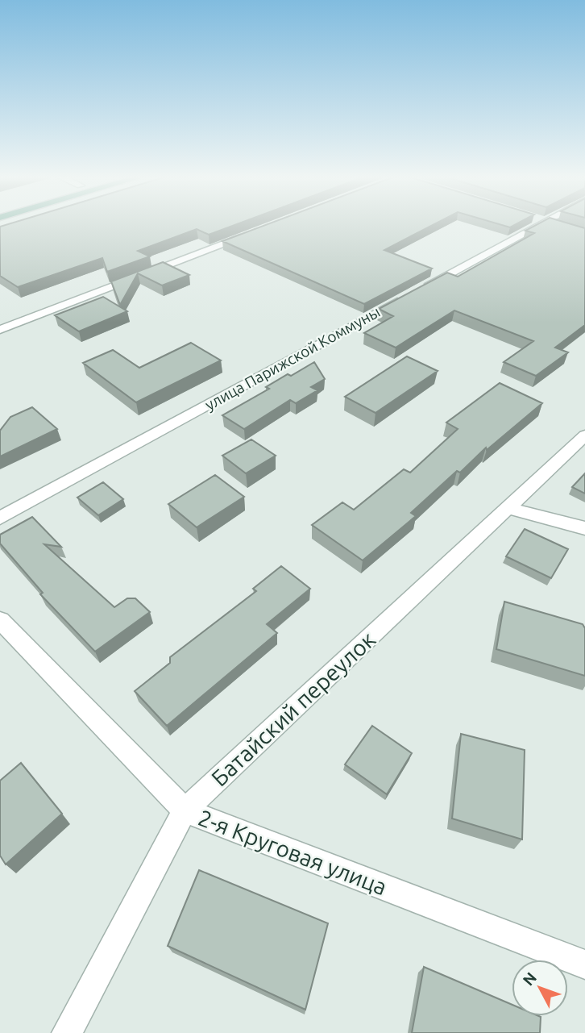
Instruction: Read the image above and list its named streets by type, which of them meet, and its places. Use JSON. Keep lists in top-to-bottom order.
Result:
{
  "streets": {
    "street": ["улица Парижской Коммуны", "Батайский переулок", "2-я Круговая улица"]
  },
  "crossings": [
    ["Батайский переулок", "2-я Круговая улица"]
  ],
  "north": "top left"
}
